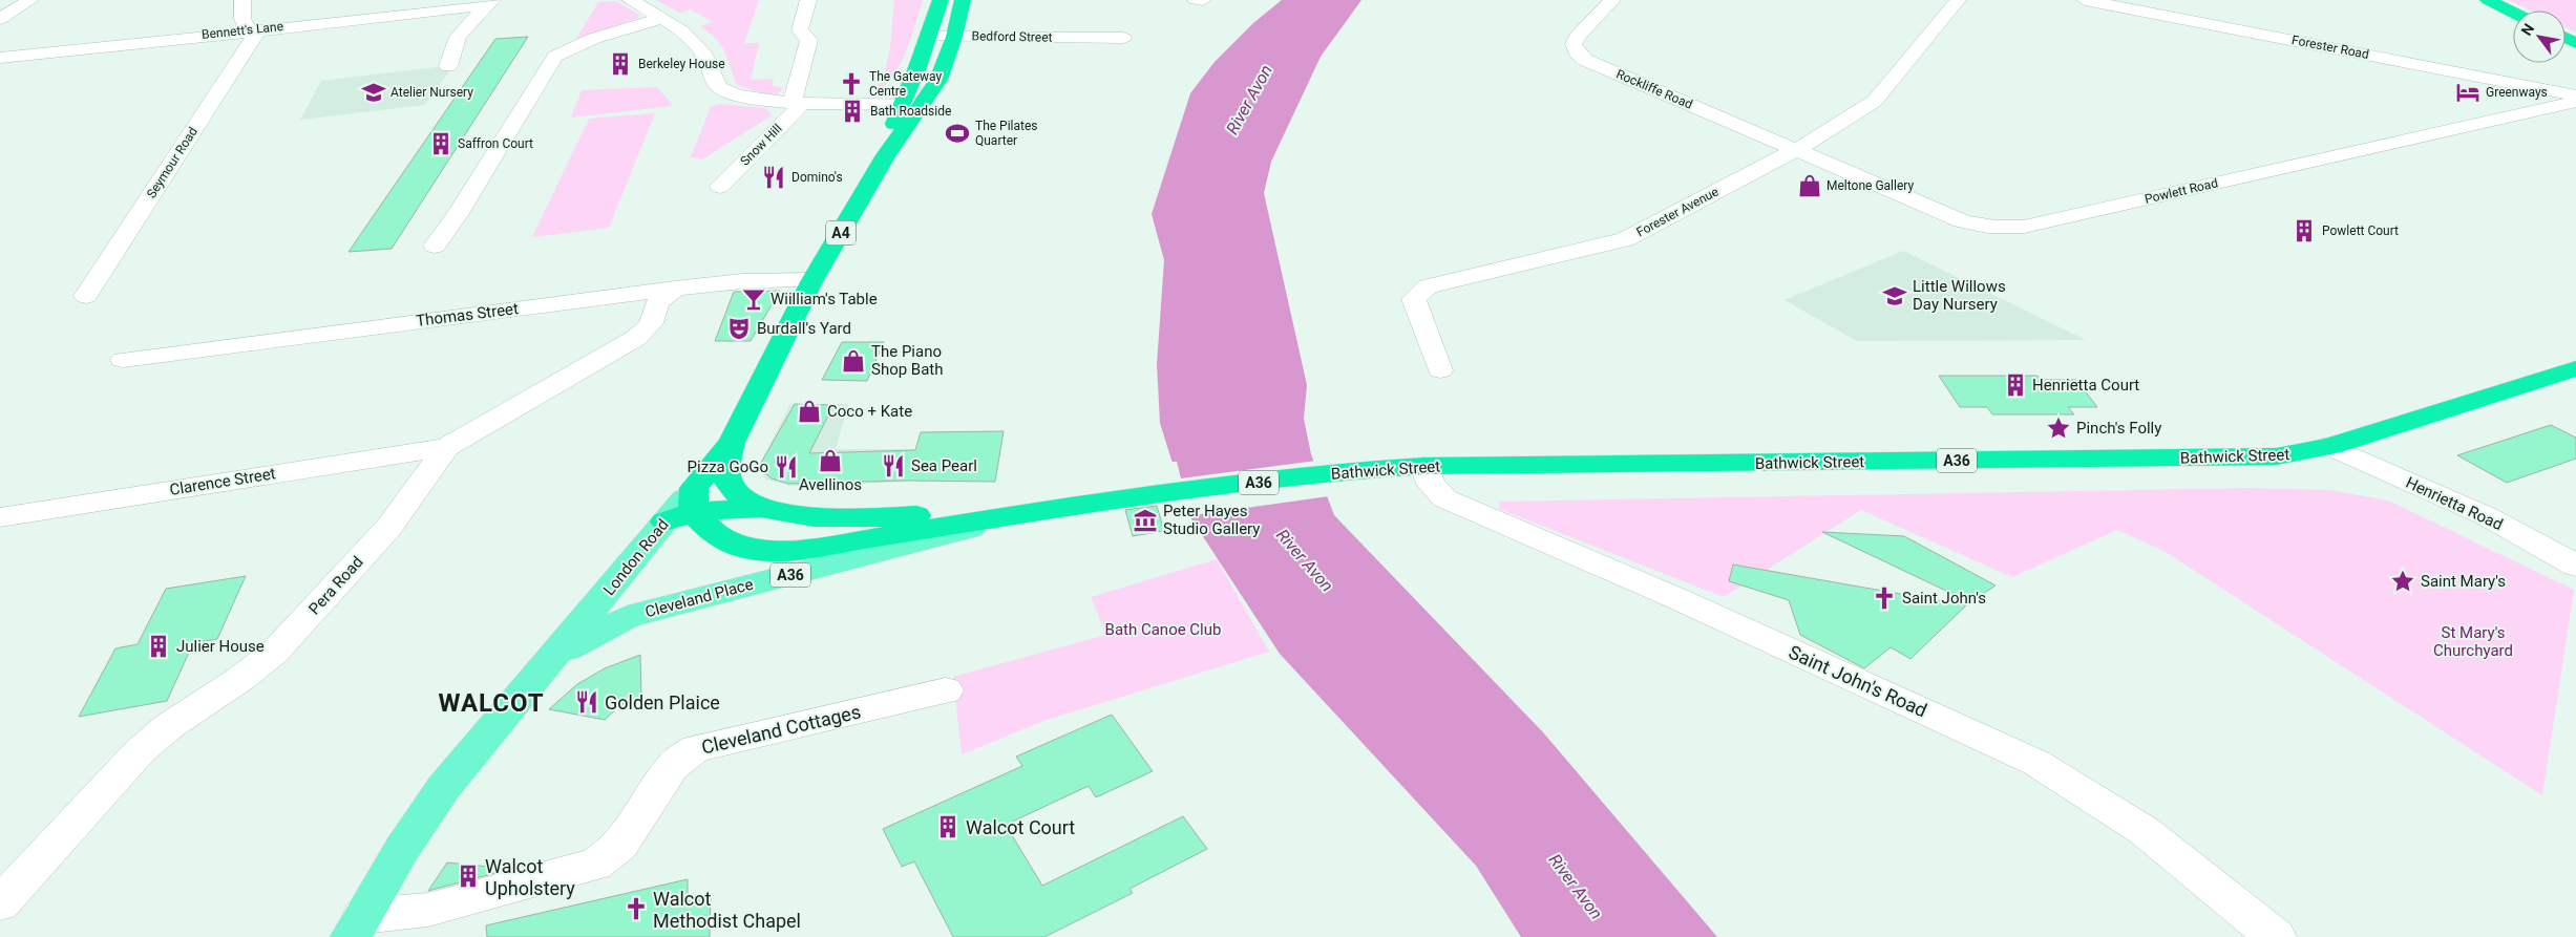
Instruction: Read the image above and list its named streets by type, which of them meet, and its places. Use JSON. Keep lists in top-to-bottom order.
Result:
{
  "streets": {
    "highway": [
      "A4",
      "Bathwick Street",
      "A36",
      "London Road"
    ],
    "main road": ["Cleveland Place"],
    "street": [
      "Bennett's Lane",
      "Bedford Street",
      "Forester Road",
      "Rockliffe Road",
      "Snow Hill",
      "Seymour Road",
      "Powlett Road",
      "Forester Avenue",
      "Thomas Street",
      "Clarence Street",
      "Henrietta Road",
      "Pera Road",
      "Saint John's Road",
      "Cleveland Cottages"
    ]
  },
  "crossings": [
    ["Bennett's Lane", "Seymour Road"],
    ["Bedford Street", "London Road"],
    ["Rockliffe Road", "Powlett Road"],
    ["Rockliffe Road", "Forester Avenue"],
    ["Snow Hill", "London Road"],
    ["Powlett Road", "Forester Avenue"],
    ["Thomas Street", "London Road"],
    ["Thomas Street", "Pera Road"],
    ["Bathwick Street", "A36"],
    ["Bathwick Street", "Henrietta Road"],
    ["Bathwick Street", "Cleveland Place"],
    ["Bathwick Street", "Saint John's Road"],
    ["A36", "London Road"],
    ["A36", "Cleveland Place"],
    ["Clarence Street", "Pera Road"],
    ["London Road", "Cleveland Place"],
    ["London Road", "Cleveland Cottages"]
  ],
  "districts": ["WALCOT"],
  "water": ["River Avon"],
  "parks": ["Bath Canoe Club", "St Mary's Churchyard"],
  "places": {
    "building": [
      "Berkeley House",
      "Bath Roadside",
      "Saffron Court",
      "Powlett Court",
      "Henrietta Court",
      "Julier House",
      "Walcot Court",
      "Walcot Upholstery"
    ],
    "church": ["The Gateway Centre", "Saint John's", "Walcot Methodist Chapel"],
    "school or university": ["Atelier Nursery", "Little Willows Day Nursery"],
    "hotel": ["Greenways"],
    "sports": ["The Pilates Quarter"],
    "restaurant": [
      "Domino's",
      "Sea Pearl",
      "Pizza GoGo",
      "Golden Plaice"
    ],
    "shop": [
      "Meltone Gallery",
      "The Piano Shop Bath",
      "Coco + Kate",
      "Avellinos"
    ],
    "bar": ["Wiilliam's Table"],
    "theatre": ["Burdall's Yard"],
    "place": ["Pinch's Folly", "Saint Mary's"],
    "museum": ["Peter Hayes Studio Gallery"]
  },
  "north": "top left"
}
